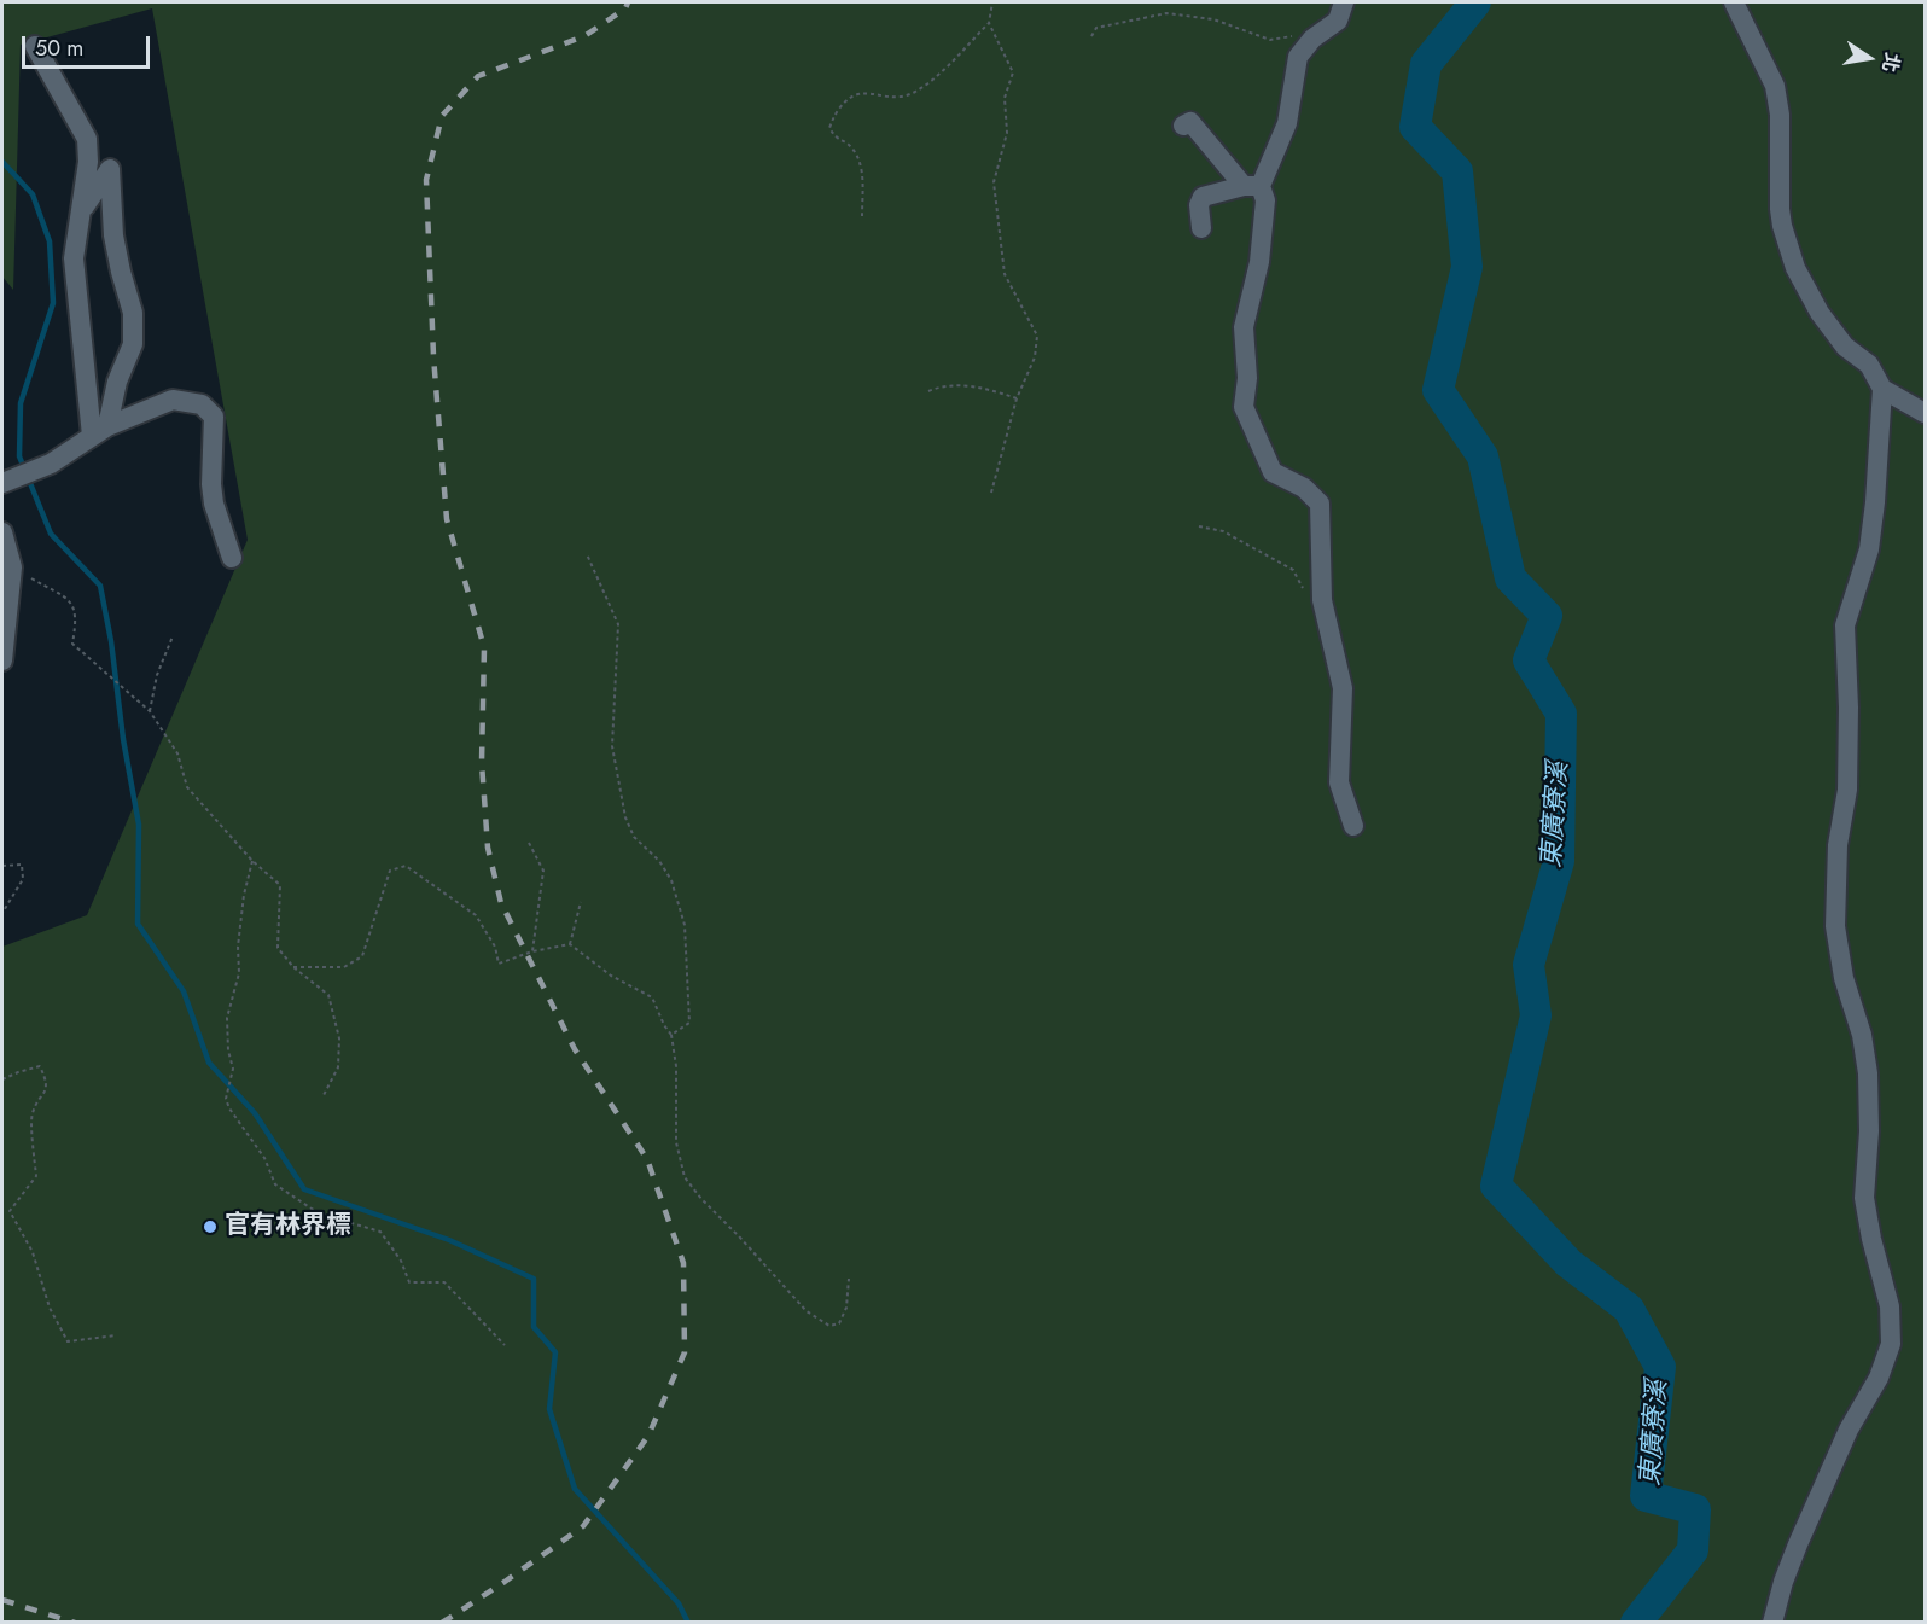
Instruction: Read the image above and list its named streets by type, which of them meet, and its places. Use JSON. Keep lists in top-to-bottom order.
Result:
{
  "water": ["東廣寮溪"],
  "places": ["官有林界標"],
  "scale_bar": "50 m",
  "north": "right"
}
